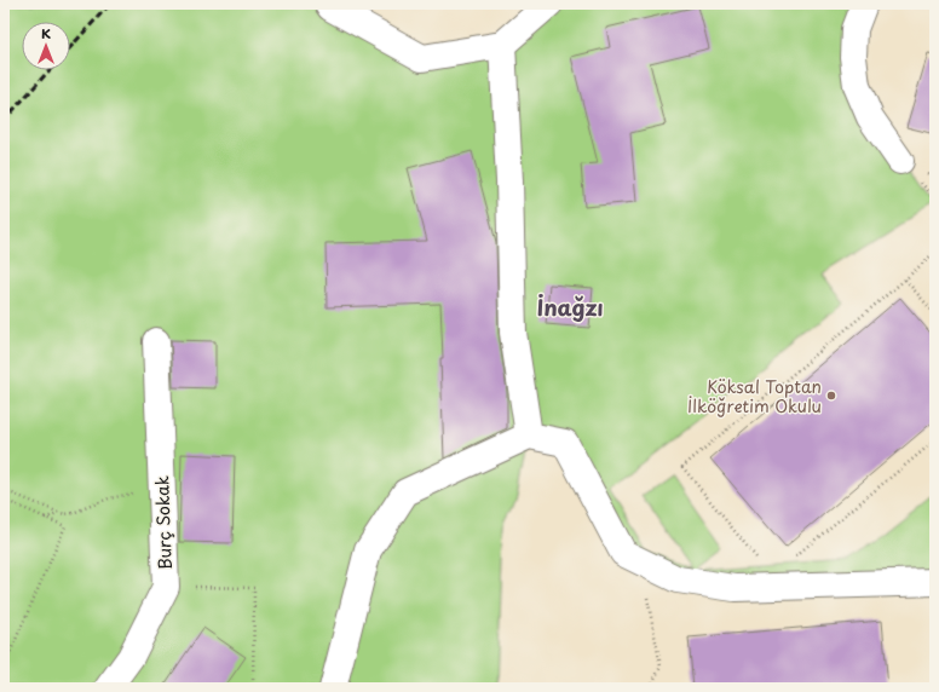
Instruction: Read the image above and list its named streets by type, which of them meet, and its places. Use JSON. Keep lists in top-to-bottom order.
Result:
{
  "streets": {
    "street": ["Burç Sokak"]
  },
  "districts": ["İnağzı"],
  "places": ["Köksal Toptan İlköğretim Okulu"],
  "north": "top"
}
